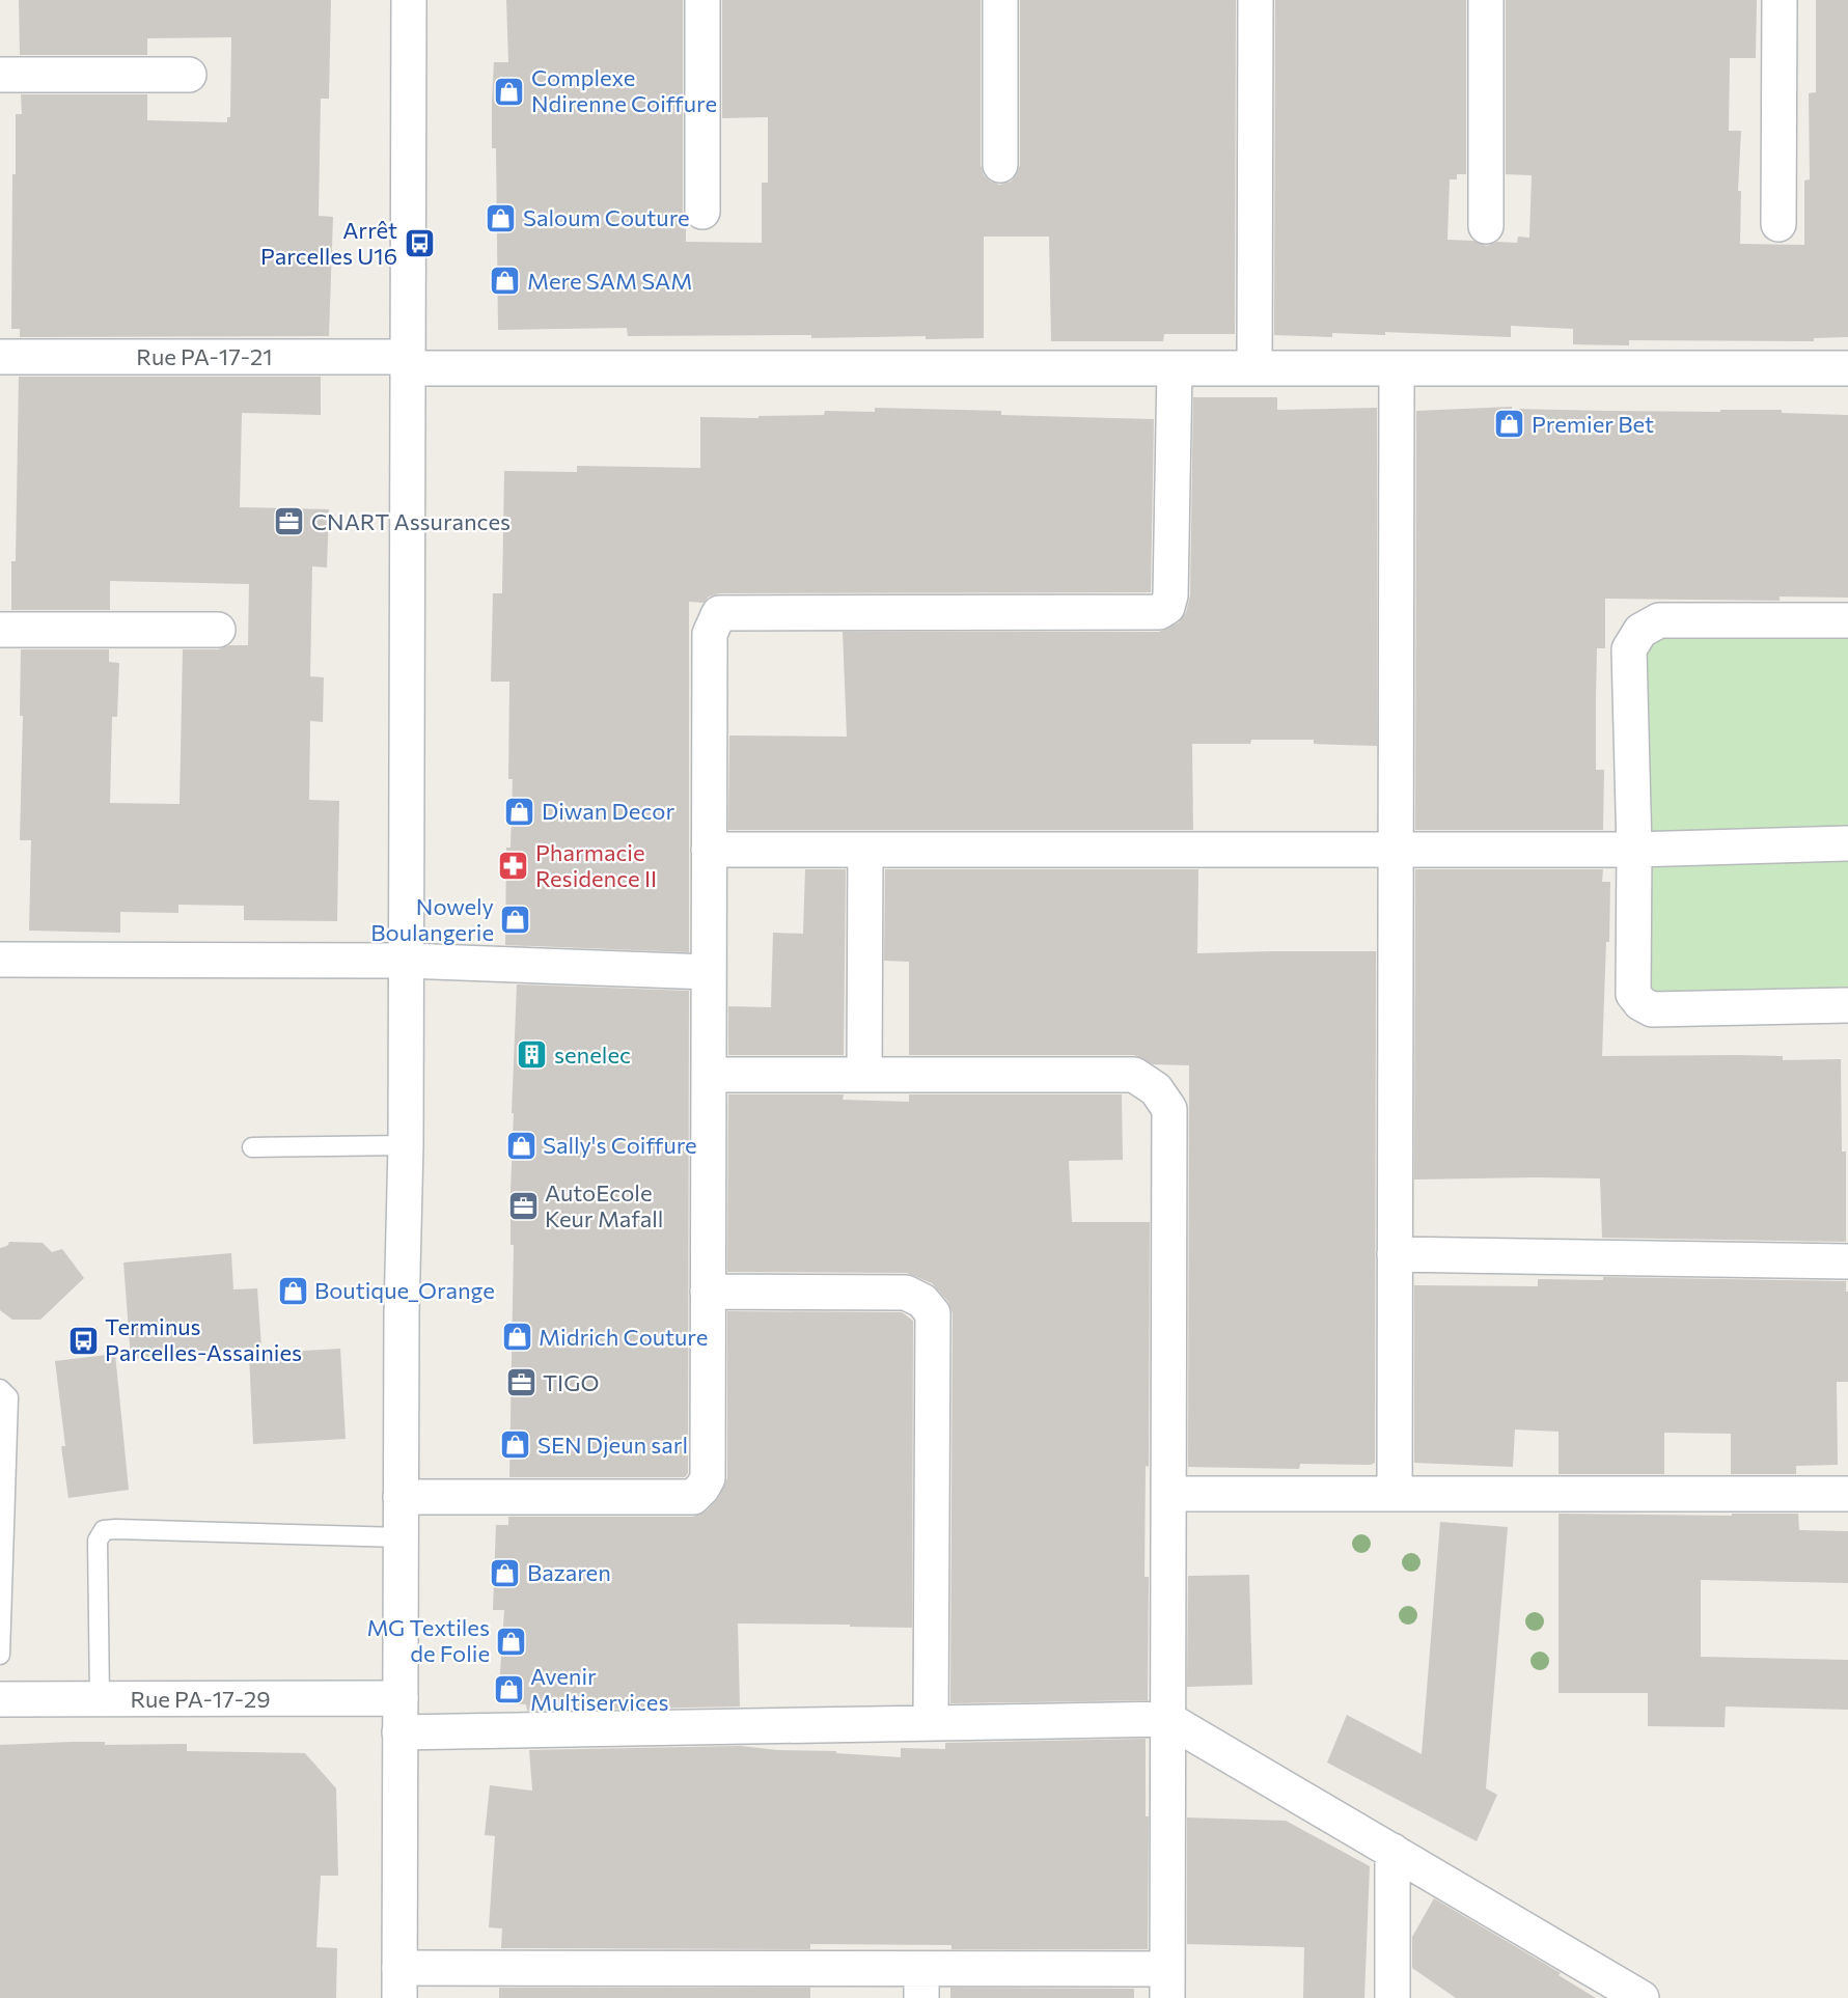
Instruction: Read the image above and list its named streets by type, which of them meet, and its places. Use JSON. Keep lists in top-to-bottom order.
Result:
{
  "streets": {
    "street": ["Rue PA-17-21", "Rue PA-17-29"]
  },
  "places": {
    "shop": [
      "Complexe Ndirenne Coiffure",
      "Saloum Couture",
      "Mere SAM SAM",
      "Premier Bet",
      "Diwan Decor",
      "Nowely Boulangerie",
      "Sally's Coiffure",
      "Boutique_Orange",
      "Midrich Couture",
      "SEN Djeun sarl",
      "Bazaren",
      "MG Textiles de Folie",
      "Avenir Multiservices"
    ],
    "bus stop": ["Arrêt Parcelles U16", "Terminus Parcelles-Assainies"],
    "office": ["CNART Assurances", "AutoEcole Keur Mafall", "TIGO"],
    "pharmacy": ["Pharmacie Residence II"],
    "building": ["senelec"]
  }
}
